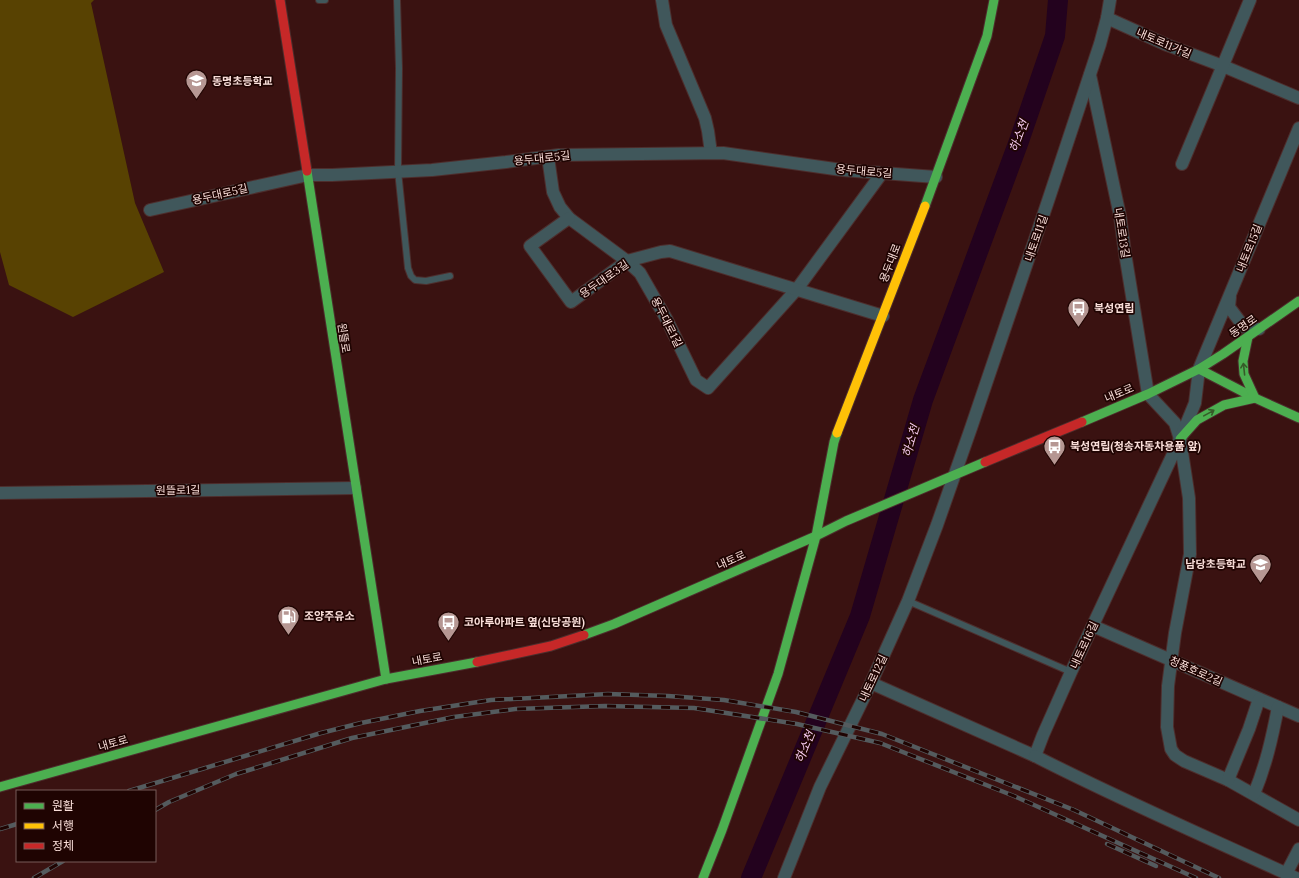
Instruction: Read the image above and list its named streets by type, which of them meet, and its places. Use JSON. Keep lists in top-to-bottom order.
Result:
{
  "streets": {
    "street": [
      "내토로11가길",
      "용두대로5길",
      "내토로13길",
      "내토로11길",
      "내토로15길",
      "용두대로",
      "용두대로3길",
      "용두대로1길",
      "동명로",
      "원뜰로",
      "내토로",
      "원뜰로1길",
      "내토로16길",
      "청풍호로2길",
      "내토로12길"
    ]
  },
  "crossings": [
    ["내토로11가길", "내토로11길"],
    ["용두대로5길", "용두대로"],
    ["용두대로5길", "용두대로1길"],
    ["용두대로5길", "원뜰로"],
    ["내토로13길", "내토로11길"],
    ["내토로13길", "내토로"],
    ["내토로11길", "내토로"],
    ["내토로11길", "내토로12길"],
    ["내토로15길", "동명로"],
    ["내토로15길", "내토로"],
    ["내토로15길", "내토로16길"],
    ["용두대로", "용두대로3길"],
    ["용두대로", "내토로"],
    ["용두대로3길", "용두대로1길"],
    ["동명로", "내토로"],
    ["동명로", "내토로16길"],
    ["원뜰로", "내토로"],
    ["원뜰로", "원뜰로1길"],
    ["내토로", "내토로16길"],
    ["내토로", "내토로12길"],
    ["내토로16길", "청풍호로2길"]
  ],
  "water": ["하소천"],
  "places": {
    "school or university": ["동명초등학교", "남당초등학교"],
    "bus stop": ["북성연립", "북성연립(청송자동차용품 앞)", "코아루아파트 옆(신당공원)"],
    "fuel station": ["조양주유소"]
  },
  "legend": ["원활", "서행", "정체"]
}
